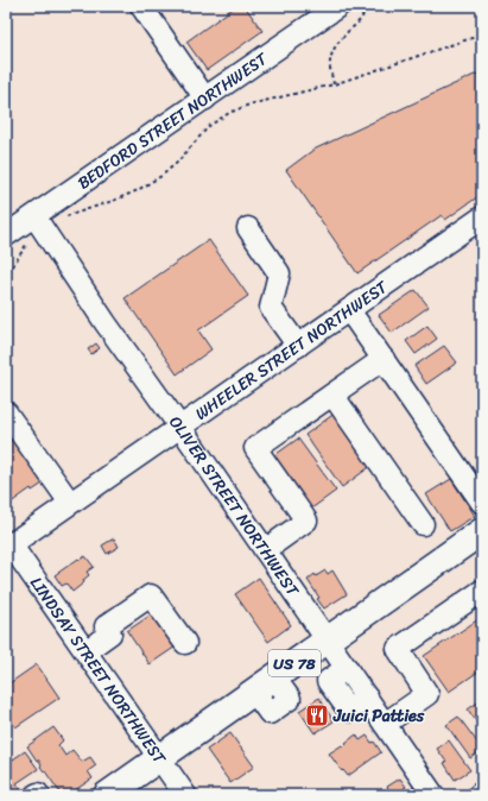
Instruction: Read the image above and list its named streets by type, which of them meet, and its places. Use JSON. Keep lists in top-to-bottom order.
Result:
{
  "streets": {
    "main road": ["US 78"],
    "street": [
      "BEDFORD STREET NORTHWEST",
      "WHEELER STREET NORTHWEST",
      "OLIVER STREET NORTHWEST",
      "LINDSAY STREET NORTHWEST"
    ]
  },
  "crossings": [
    ["BEDFORD STREET NORTHWEST", "OLIVER STREET NORTHWEST"],
    ["WHEELER STREET NORTHWEST", "OLIVER STREET NORTHWEST"],
    ["WHEELER STREET NORTHWEST", "LINDSAY STREET NORTHWEST"],
    ["OLIVER STREET NORTHWEST", "US 78"],
    ["US 78", "LINDSAY STREET NORTHWEST"]
  ],
  "places": {
    "restaurant": ["Juici Patties"]
  }
}
